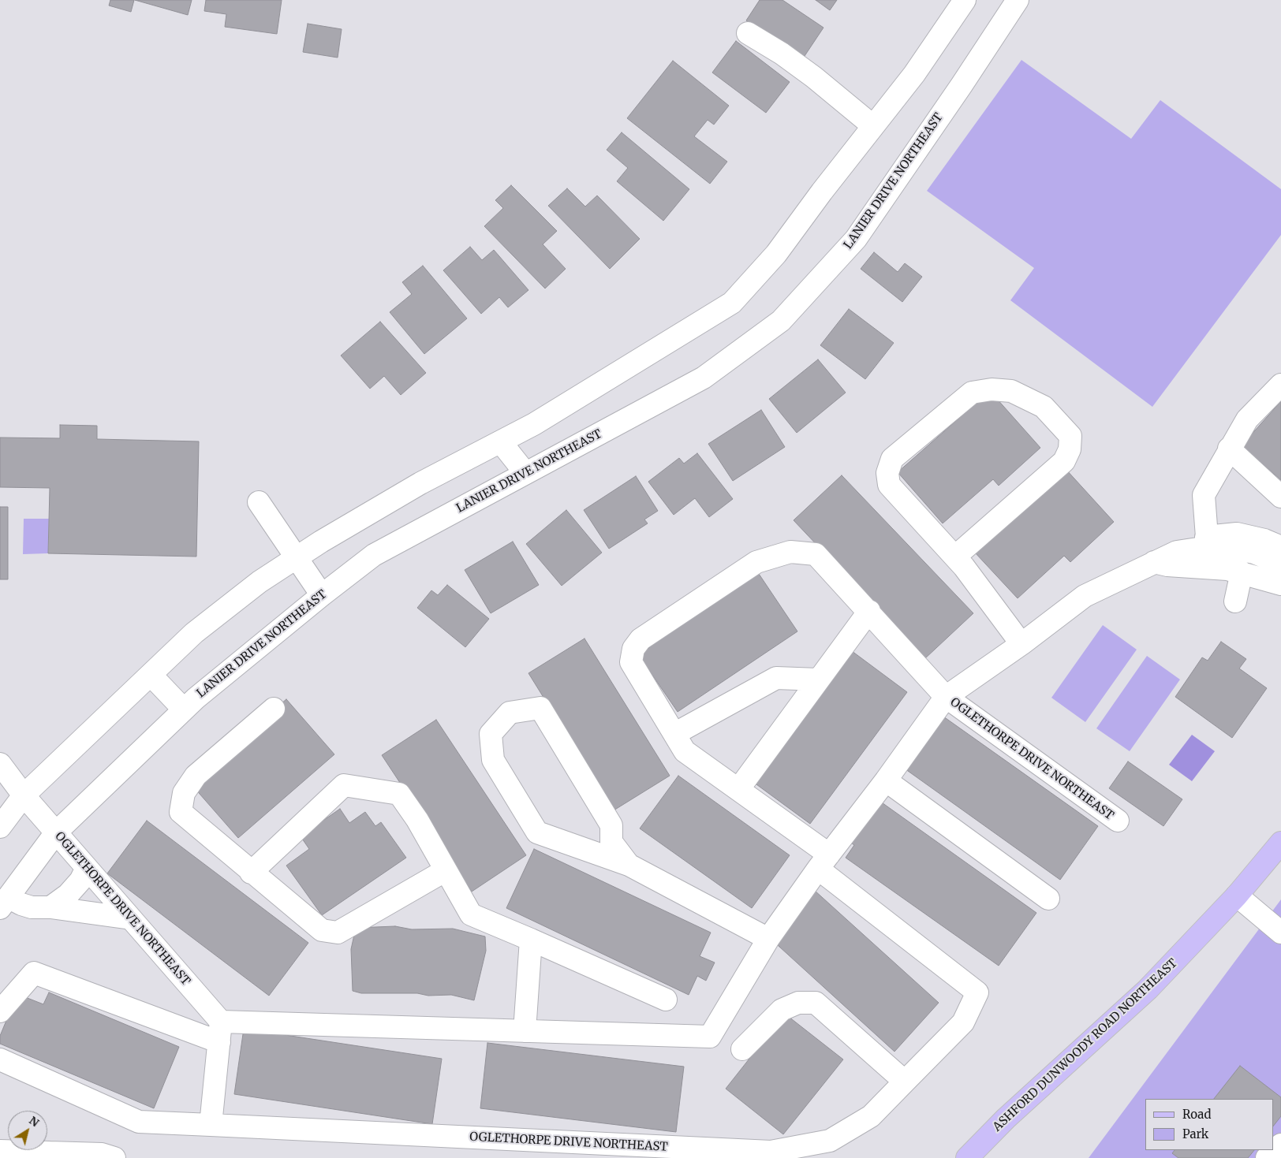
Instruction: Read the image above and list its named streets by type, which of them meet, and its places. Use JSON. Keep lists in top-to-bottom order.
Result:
{
  "streets": {
    "main road": ["ASHFORD DUNWOODY ROAD NORTHEAST"],
    "street": ["LANIER DRIVE NORTHEAST", "OGLETHORPE DRIVE NORTHEAST"]
  },
  "crossings": [
    ["LANIER DRIVE NORTHEAST", "OGLETHORPE DRIVE NORTHEAST"]
  ],
  "legend": ["Road", "Park"],
  "north": "top right"
}
